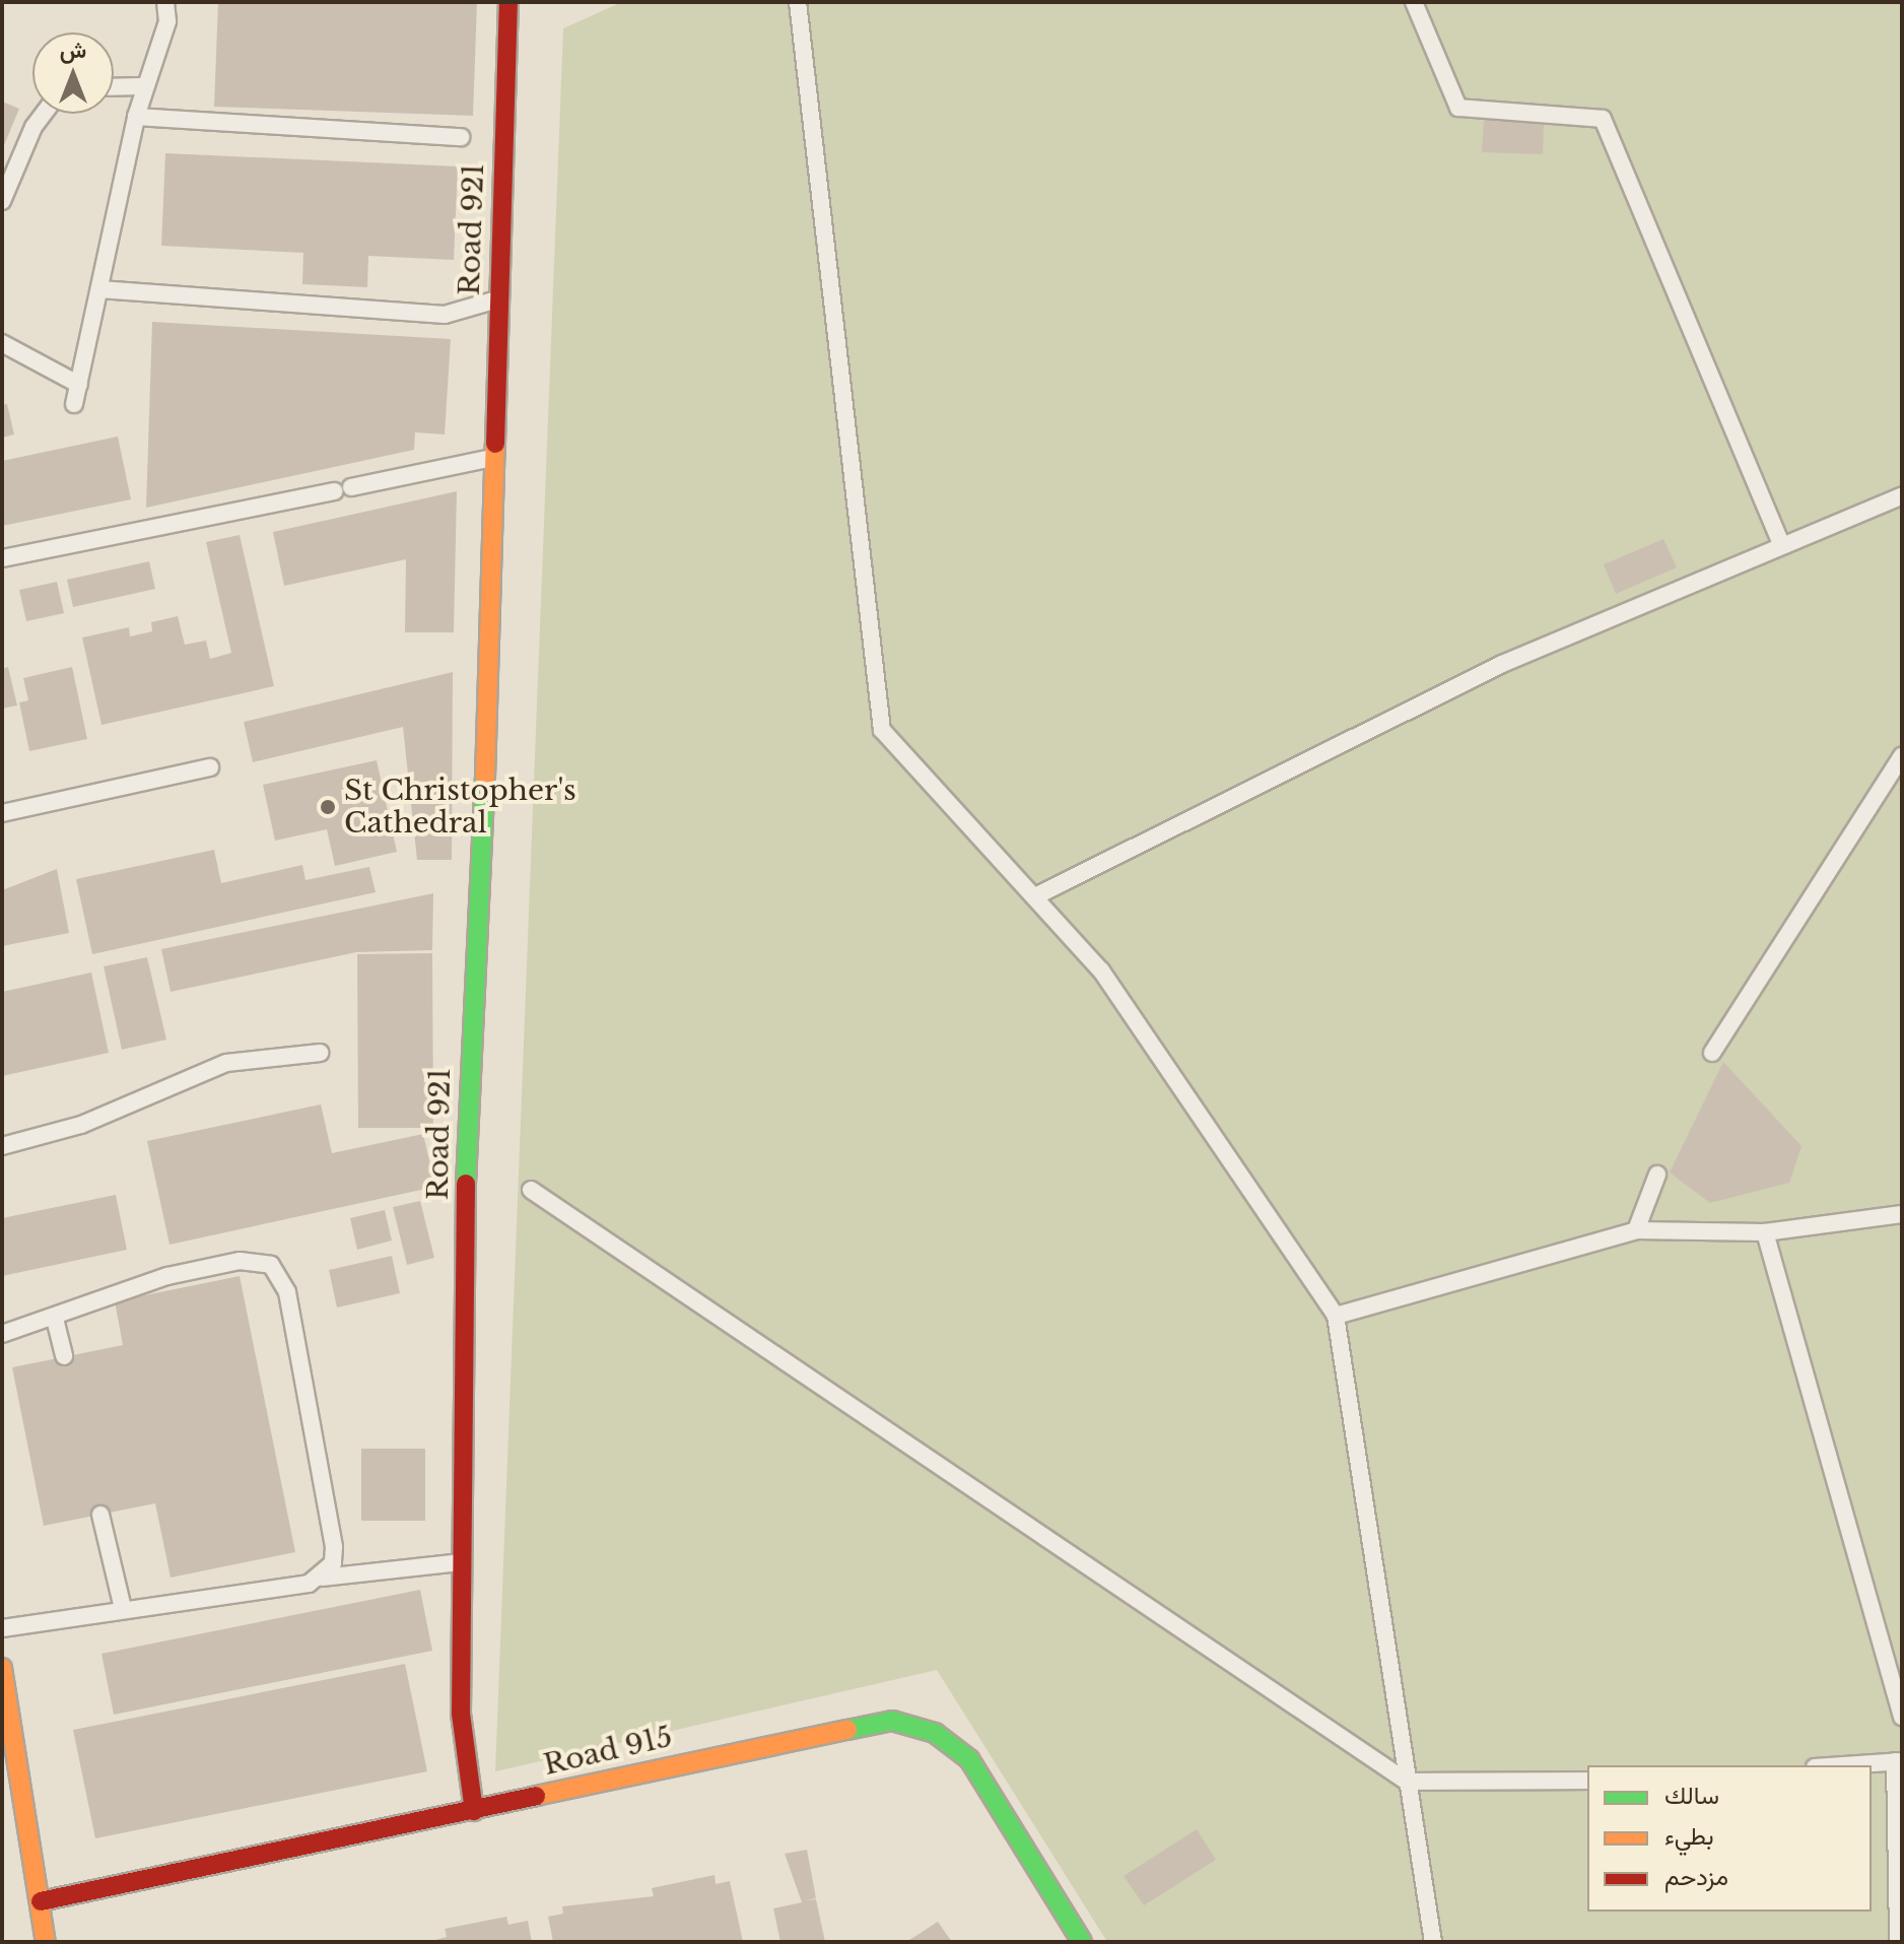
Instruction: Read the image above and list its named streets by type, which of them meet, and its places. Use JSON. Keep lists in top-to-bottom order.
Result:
{
  "streets": {
    "street": ["Road 921", "Road 915"]
  },
  "crossings": [
    ["Road 921", "Road 915"]
  ],
  "places": ["St Christopher's Cathedral"],
  "legend": ["سالك", "بطيء", "مزدحم"],
  "north": "top"
}
